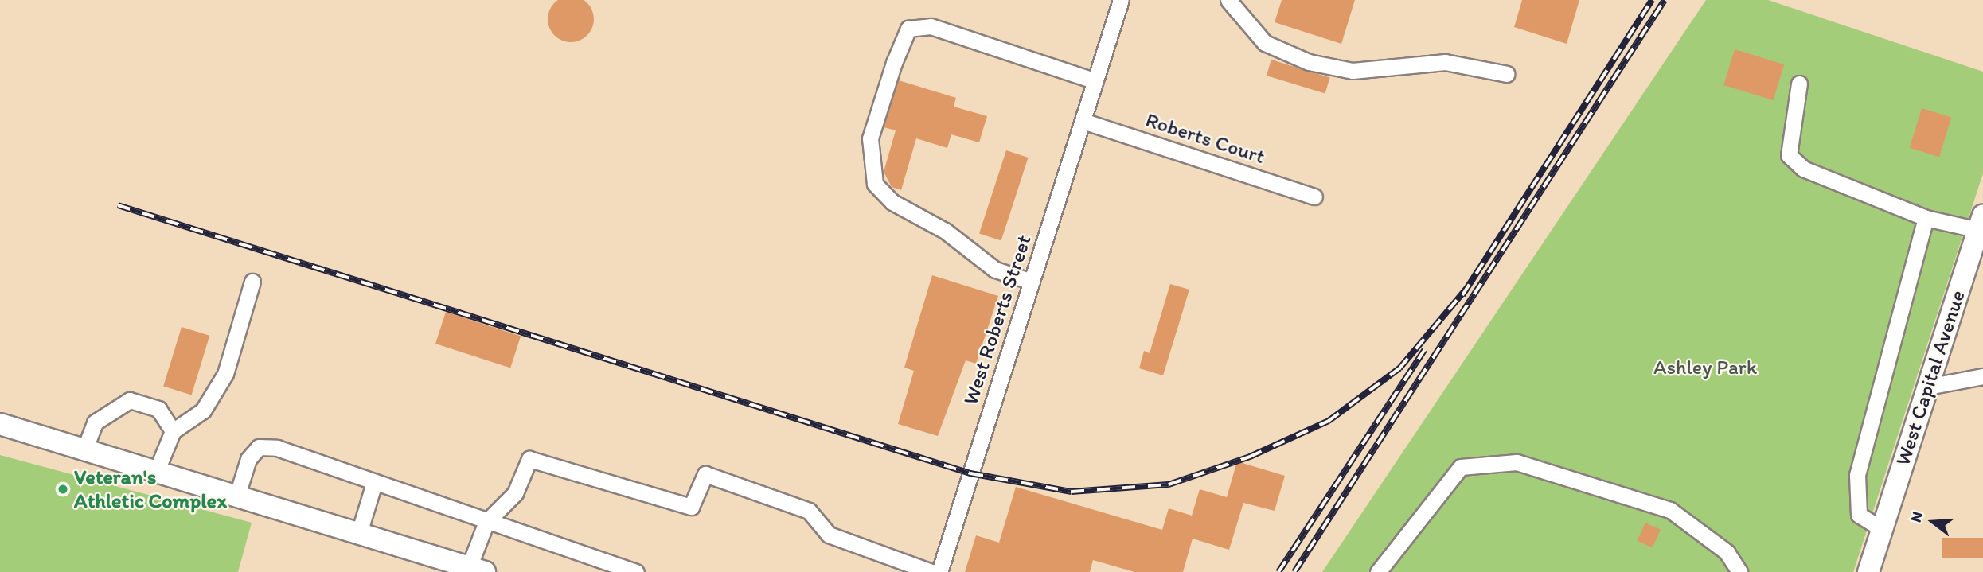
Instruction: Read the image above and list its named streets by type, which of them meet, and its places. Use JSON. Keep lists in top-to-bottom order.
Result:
{
  "streets": {
    "main road": ["West Capital Avenue"],
    "street": ["Roberts Court", "West Roberts Street"]
  },
  "crossings": [
    ["Roberts Court", "West Roberts Street"]
  ],
  "parks": ["Ashley Park"],
  "places": ["Veteran's Athletic Complex"],
  "north": "left"
}
